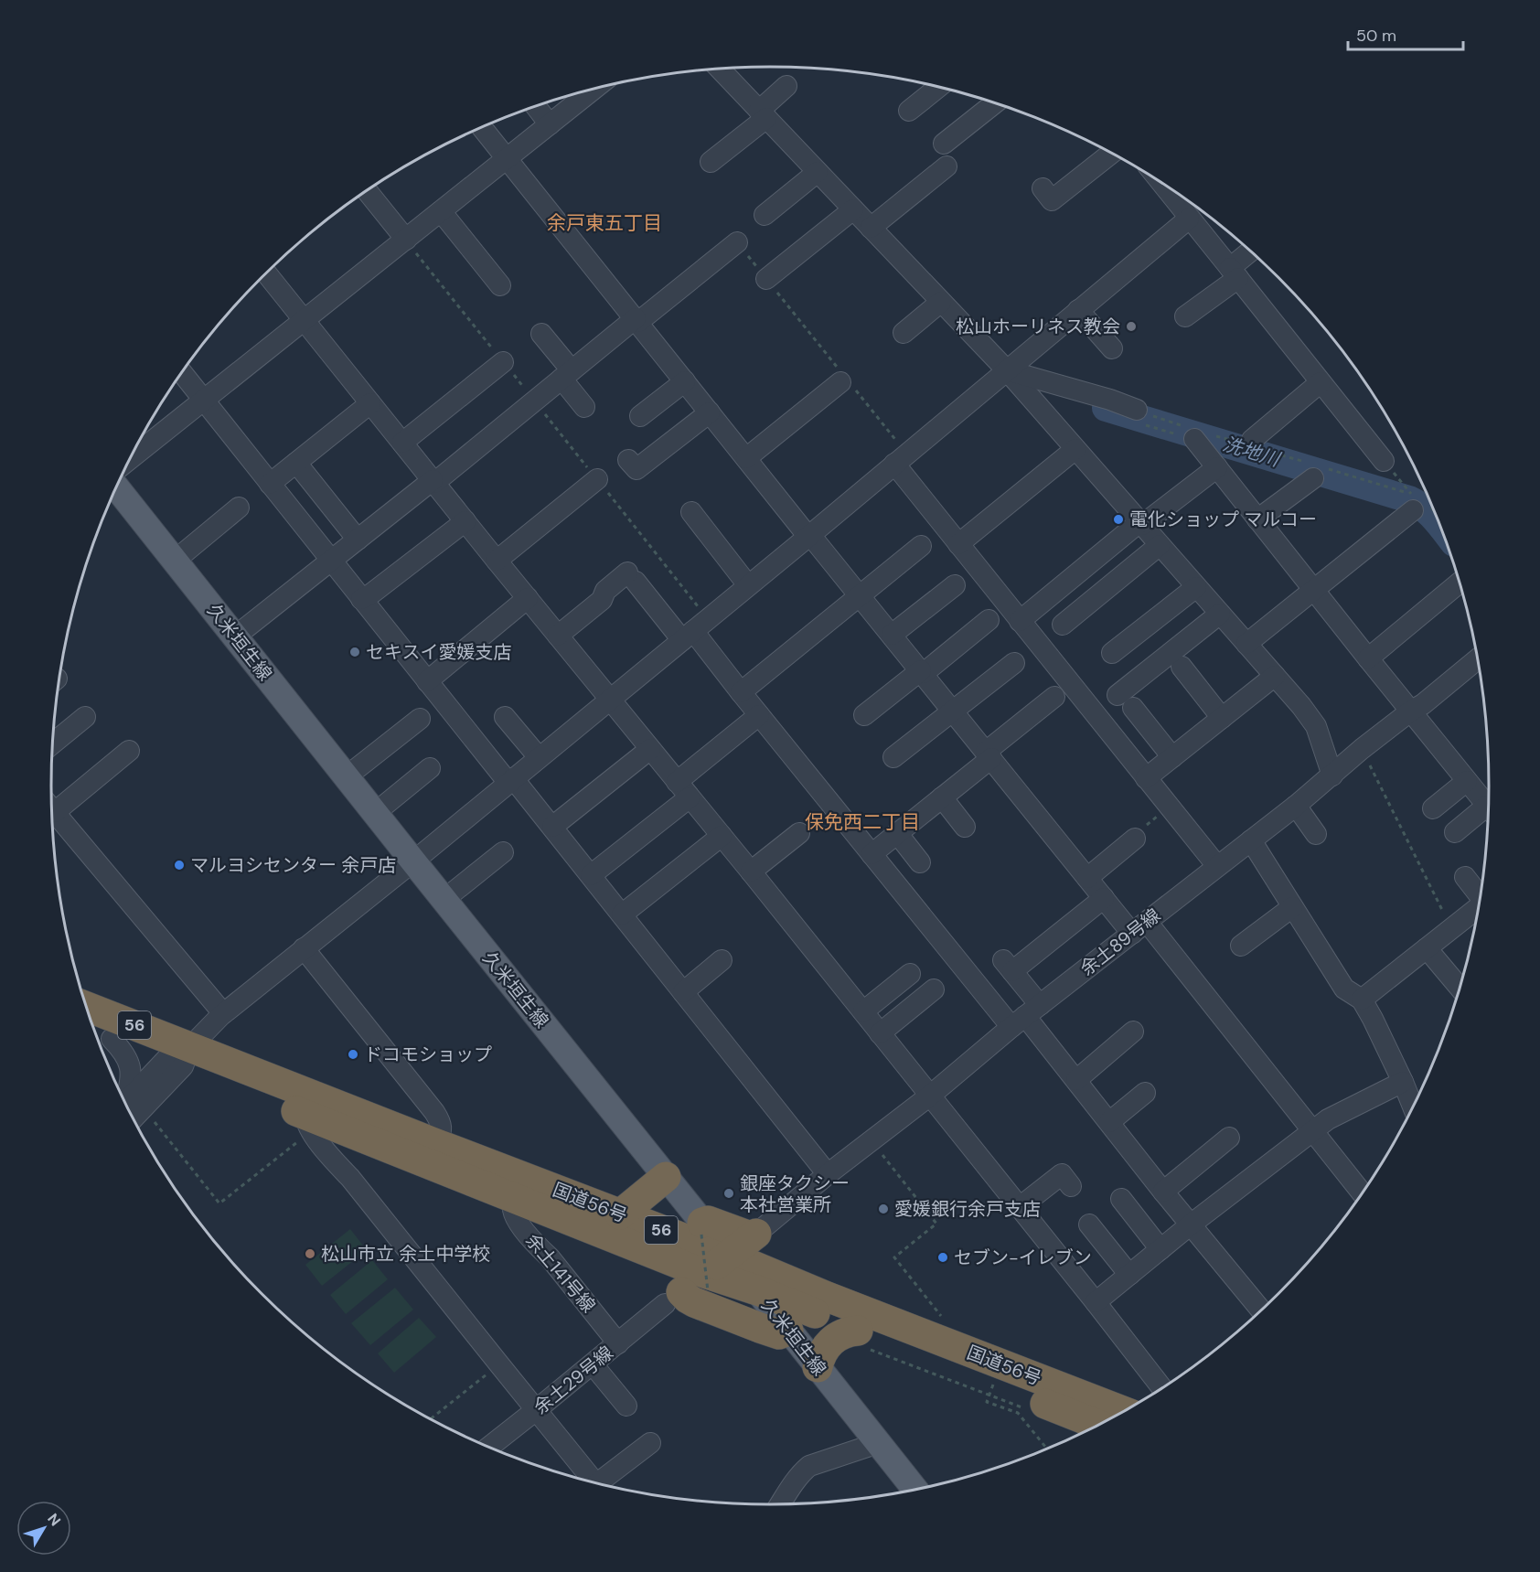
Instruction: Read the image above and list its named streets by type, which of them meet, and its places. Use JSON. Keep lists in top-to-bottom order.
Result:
{
  "streets": {
    "highway": ["56", "国道56号"],
    "main road": ["久米垣生線"],
    "street": ["余土89号線", "余土141号線", "余土29号線"]
  },
  "crossings": [
    ["久米垣生線", "余土89号線"],
    ["久米垣生線", "56"],
    ["久米垣生線", "国道56号"],
    ["余土89号線", "56"],
    ["余土89号線", "国道56号"],
    ["56", "国道56号"],
    ["56", "余土29号線"],
    ["国道56号", "余土141号線"],
    ["国道56号", "余土29号線"],
    ["余土141号線", "余土29号線"]
  ],
  "districts": ["余戸東五丁目", "保免西二丁目"],
  "water": ["洗地川"],
  "places": [
    "松山ホーリネス教会",
    "電化ショップ マルコー",
    "セキスイ愛媛支店",
    "マルヨシセンター 余戸店",
    "ドコモショップ",
    "銀座タクシー 本社営業所",
    "愛媛銀行余戸支店",
    "松山市立 余土中学校",
    "セブン-イレブン"
  ],
  "scale_bar": "50 m",
  "north": "top right"
}
